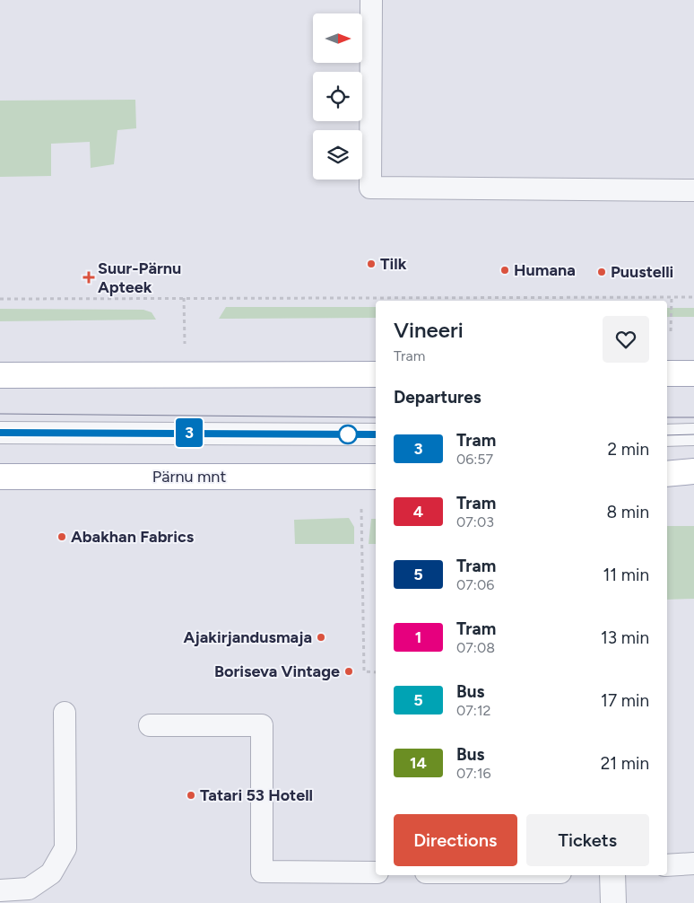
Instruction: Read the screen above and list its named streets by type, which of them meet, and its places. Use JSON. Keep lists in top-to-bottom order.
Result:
{
  "streets": {
    "main road": ["Pärnu mnt"]
  },
  "places": {
    "other": [
      "Tilk",
      "Humana",
      "Puustelli",
      "Abakhan Fabrics",
      "Ajakirjandusmaja",
      "Boriseva Vintage",
      "Tatari 53 Hotell"
    ],
    "health": ["Suur-Pärnu Apteek"]
  },
  "lines": ["tram line 3"],
  "north": "right",
  "page": {
    "on_map": "3",
    "heading": [
      ["Vineeri", "Tram"],
      "Departures"
    ],
    "list": [
      {
        "mark": "3",
        "name": "Tram",
        "note": "06:57",
        "value": "2 min"
      },
      {
        "mark": "4",
        "name": "Tram",
        "note": "07:03",
        "value": "8 min"
      },
      {
        "mark": "5",
        "name": "Tram",
        "note": "07:06",
        "value": "11 min"
      },
      {
        "mark": "1",
        "name": "Tram",
        "note": "07:08",
        "value": "13 min"
      },
      {
        "mark": "5",
        "name": "Bus",
        "note": "07:12",
        "value": "17 min"
      },
      {
        "mark": "14",
        "name": "Bus",
        "note": "07:16",
        "value": "21 min"
      }
    ],
    "buttons": ["Directions", "Tickets"]
  }
}
